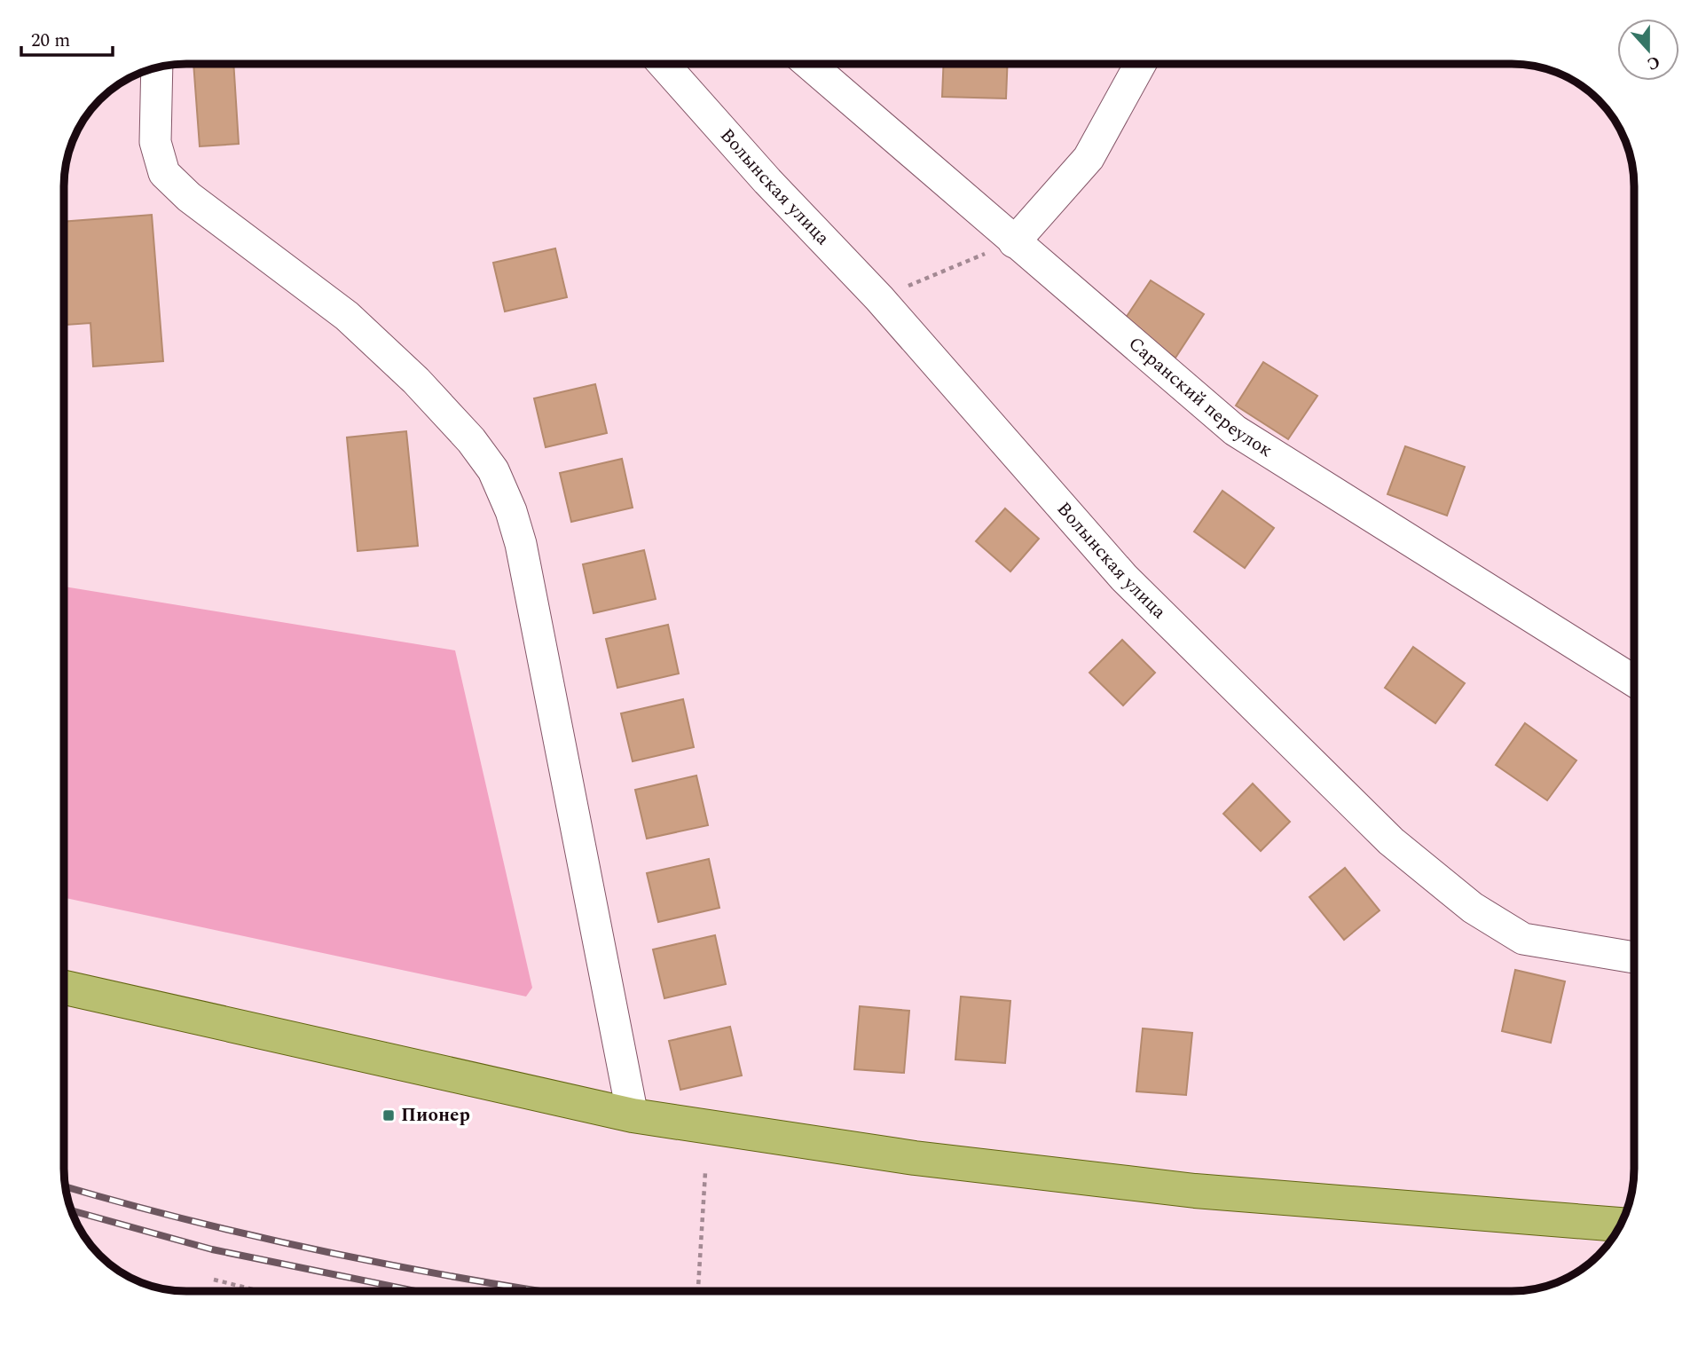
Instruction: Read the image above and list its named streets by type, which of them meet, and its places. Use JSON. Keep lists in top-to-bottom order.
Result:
{
  "streets": {
    "street": ["Волынская улица", "Саранский переулок"]
  },
  "places": {
    "transit": ["Пионер"]
  },
  "scale_bar": "20 m",
  "north": "bottom"
}
